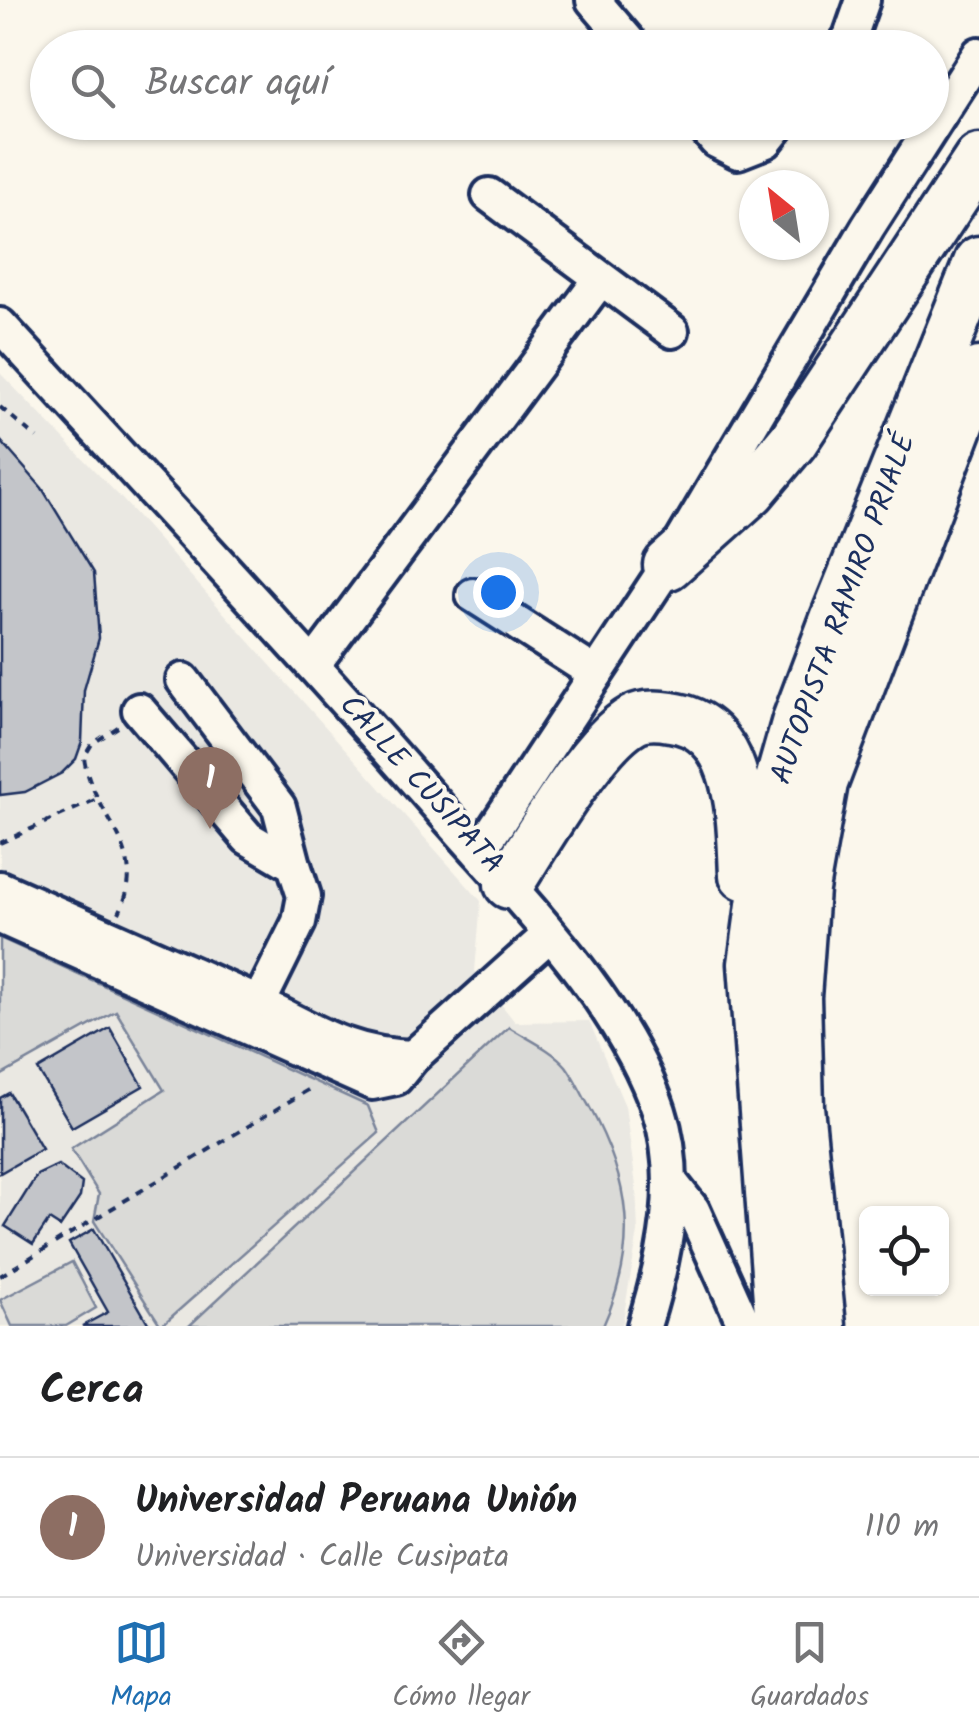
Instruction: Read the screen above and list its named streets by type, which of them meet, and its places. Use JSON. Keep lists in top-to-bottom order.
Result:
{
  "streets": {
    "highway": ["AUTOPISTA RAMIRO PRIALÉ"],
    "street": ["CALLE CUSIPATA"]
  },
  "north": "top left",
  "page": {
    "search": "Buscar aquí",
    "pins": "1",
    "heading": "Cerca",
    "list": [
      {
        "mark": "1",
        "name": "Universidad Peruana Unión",
        "note": "Universidad · Calle Cusipata",
        "value": "110 m"
      }
    ],
    "nav": ["Mapa", "Cómo llegar", "Guardados"]
  }
}
